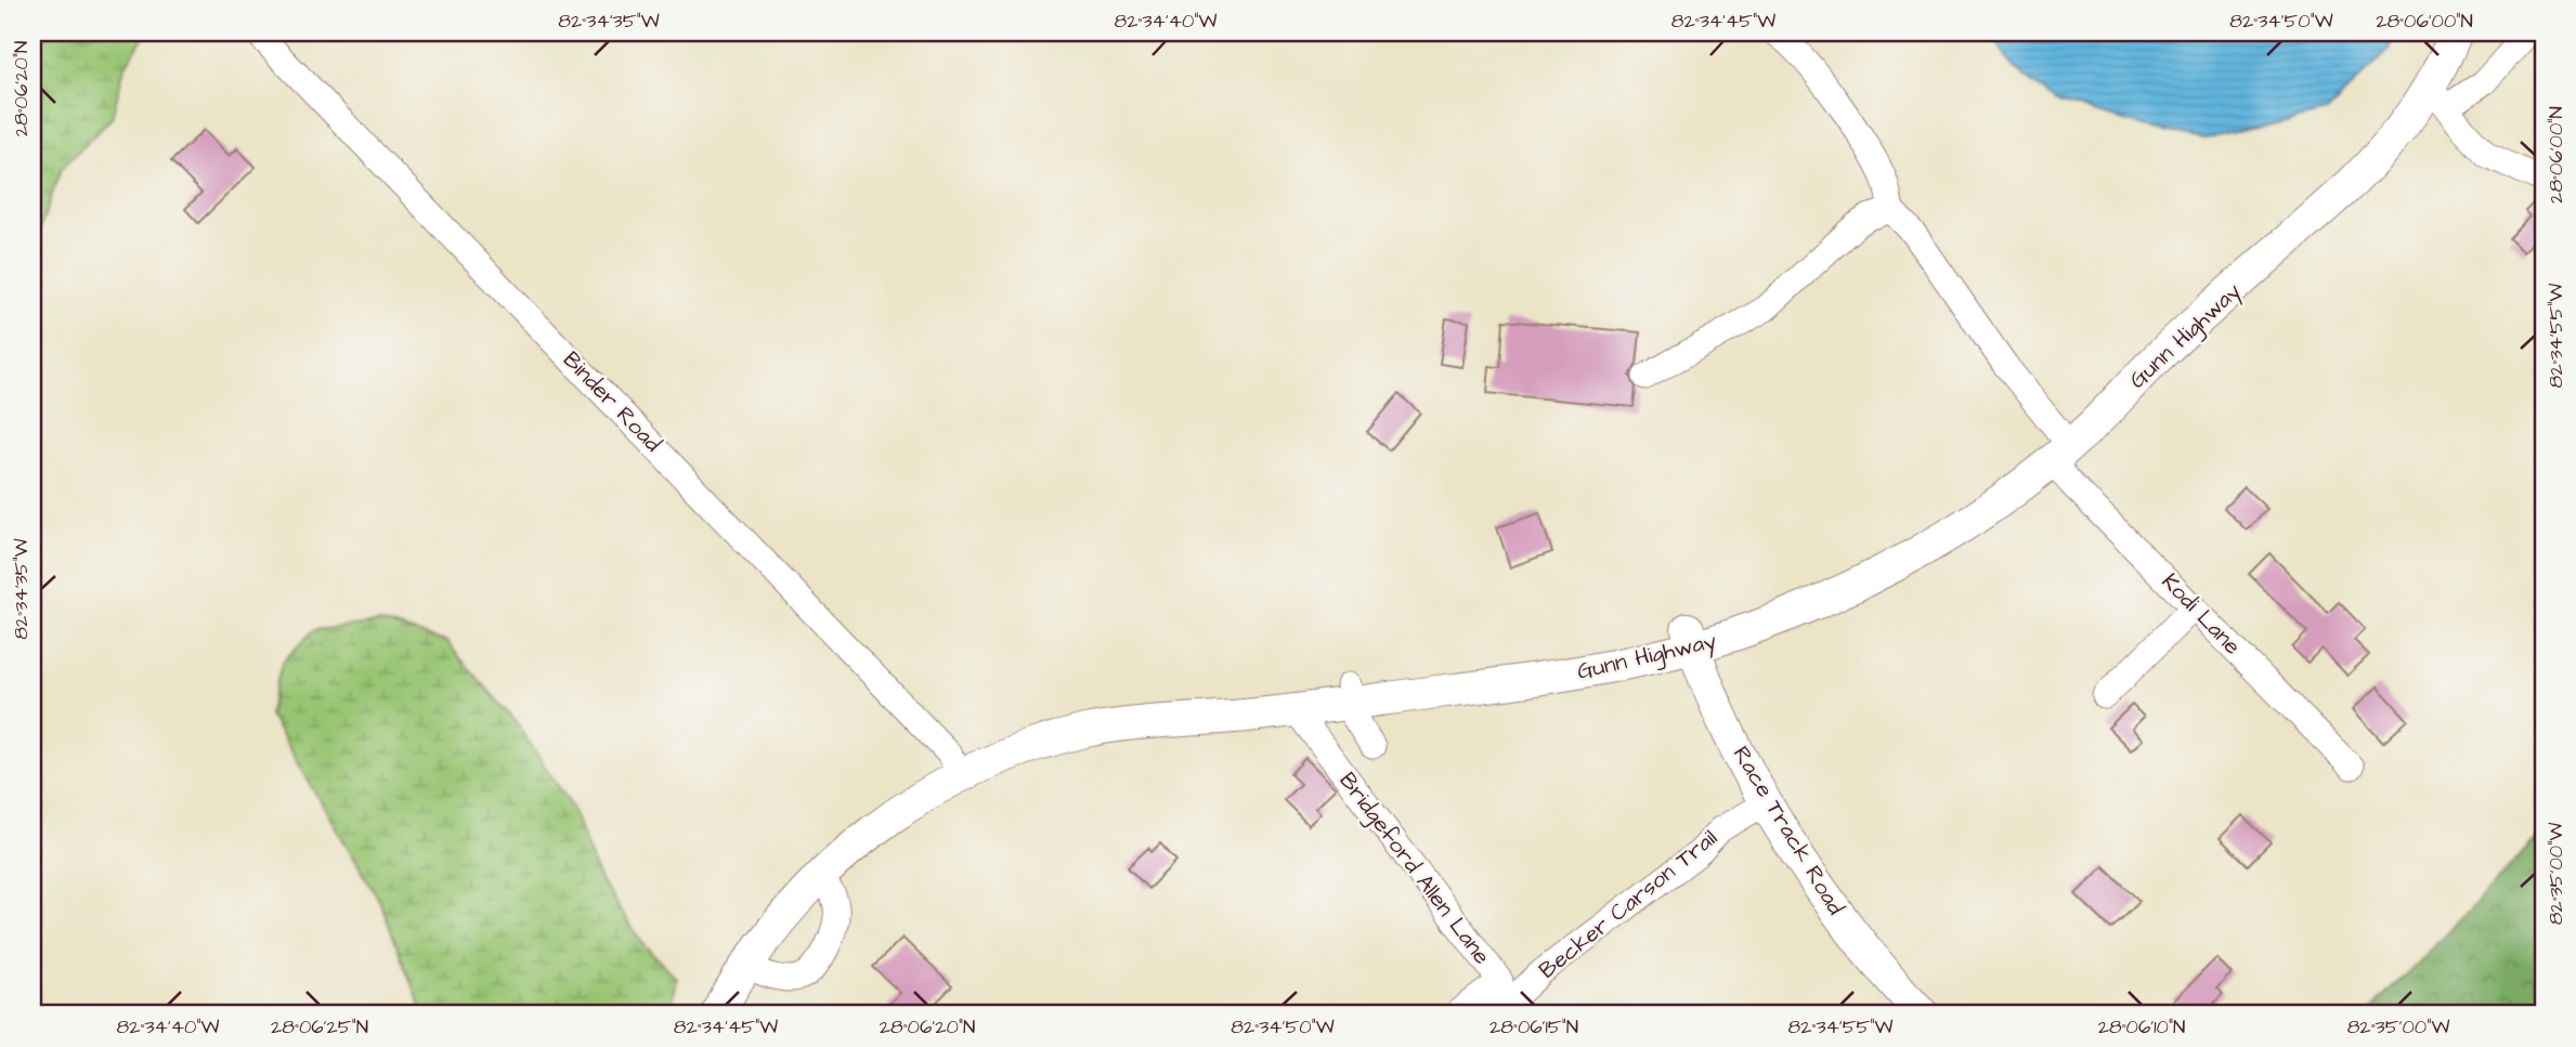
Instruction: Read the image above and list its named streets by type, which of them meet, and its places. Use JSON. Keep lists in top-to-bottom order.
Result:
{
  "streets": {
    "main road": ["Gunn Highway", "Race Track Road"],
    "street": [
      "Binder Road",
      "Kodi Lane",
      "Bridgeford Allen Lane",
      "Becker Carson Trail"
    ]
  },
  "crossings": [
    ["Gunn Highway", "Binder Road"],
    ["Gunn Highway", "Kodi Lane"],
    ["Gunn Highway", "Race Track Road"],
    ["Gunn Highway", "Bridgeford Allen Lane"],
    ["Race Track Road", "Becker Carson Trail"]
  ],
  "coordinates": [
    "82°34'35\"W",
    "82°34'40\"W",
    "82°34'45\"W",
    "82°34'50\"W",
    "28°06'00\"N",
    "28°06'20\"N",
    "82°34'55\"W",
    "82°35'00\"W",
    "28°06'25\"N",
    "28°06'15\"N",
    "28°06'10\"N"
  ]
}
